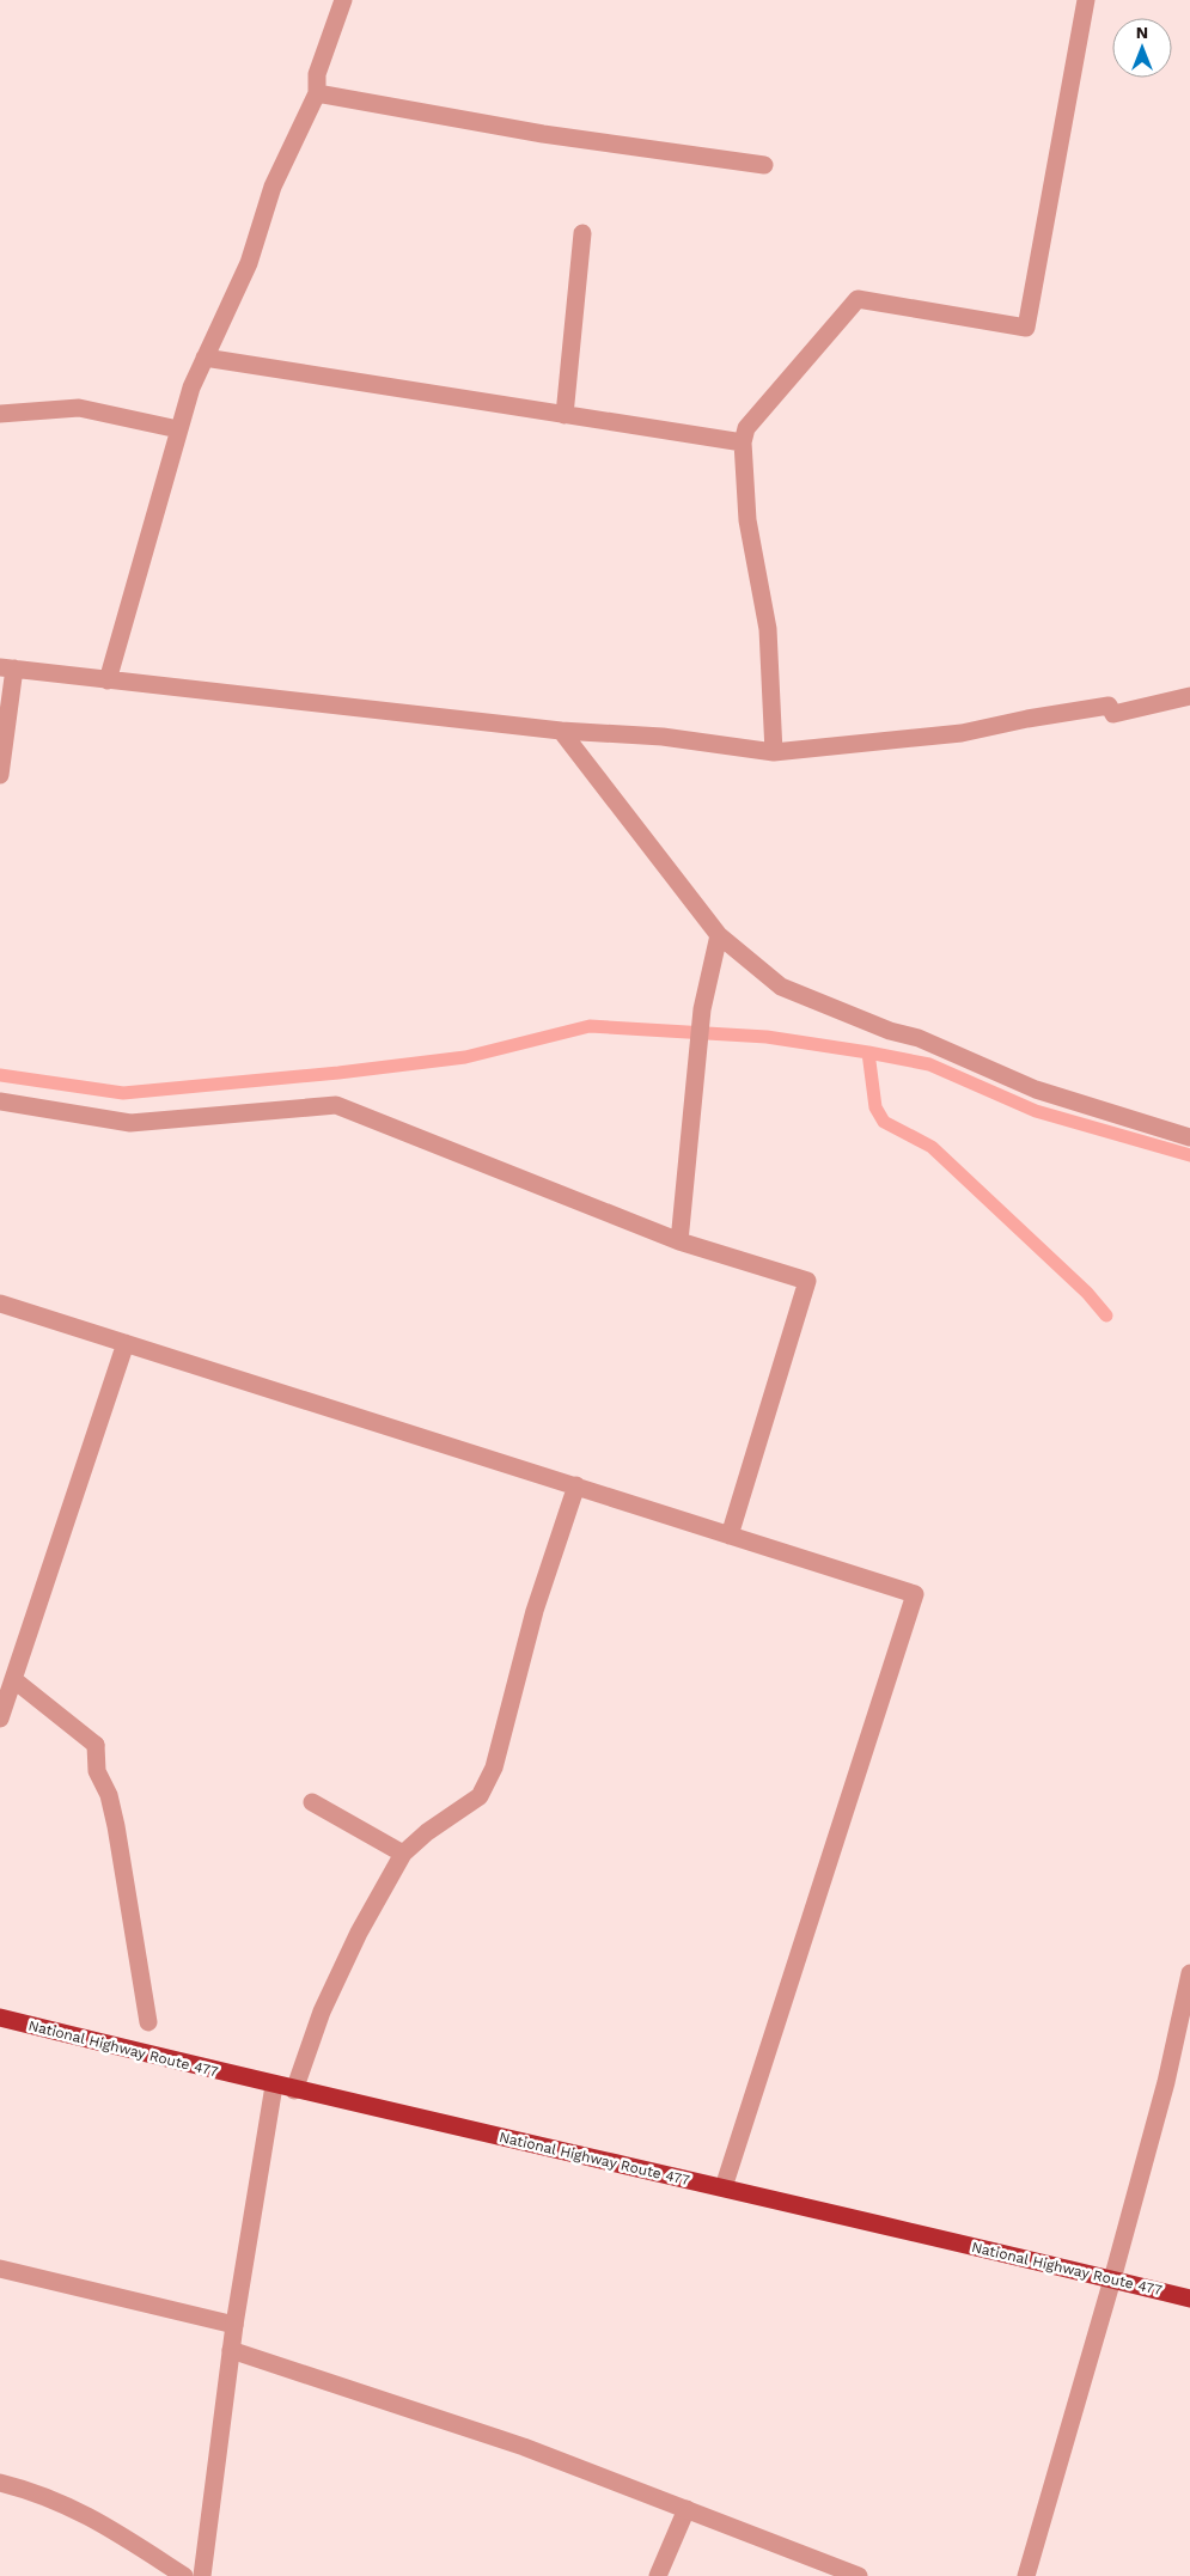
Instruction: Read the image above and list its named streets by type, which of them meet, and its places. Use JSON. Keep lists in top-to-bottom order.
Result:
{
  "streets": {
    "highway": ["National Highway Route 477"]
  },
  "north": "top"
}
